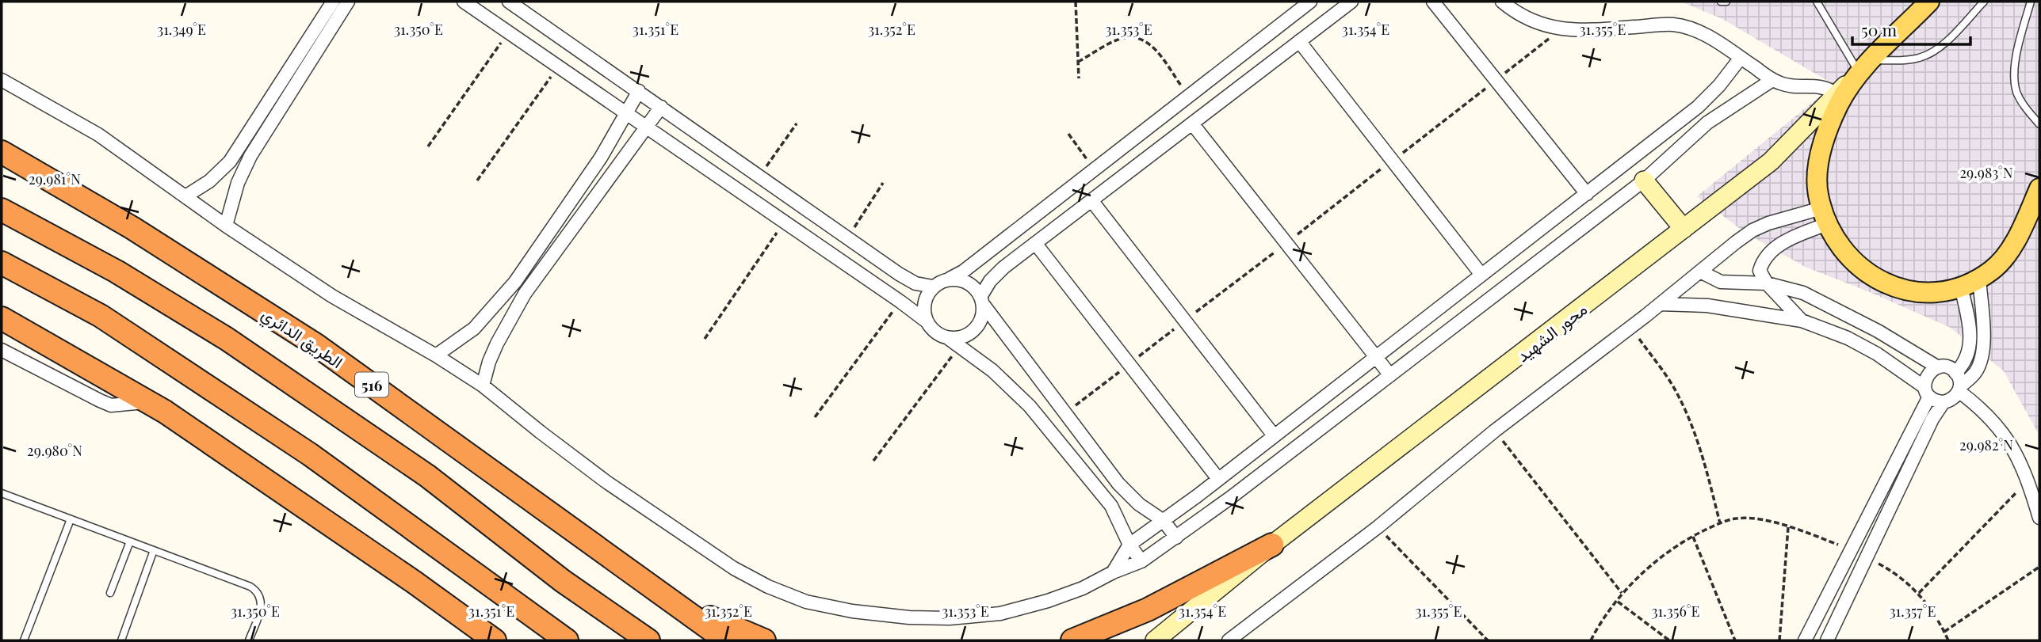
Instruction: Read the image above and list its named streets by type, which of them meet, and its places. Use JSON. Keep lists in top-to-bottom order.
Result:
{
  "streets": {
    "highway": ["الطريق الدائري", "516"],
    "main road": ["محور الشهيد"]
  },
  "scale_bar": "50 m",
  "coordinates": [
    "31.349°E",
    "31.350°E",
    "31.351°E",
    "31.352°E",
    "31.353°E",
    "31.354°E",
    "31.355°E",
    "29.983°N",
    "29.981°N",
    "29.982°N",
    "29.980°N",
    "31.356°E",
    "31.357°E"
  ]
}
